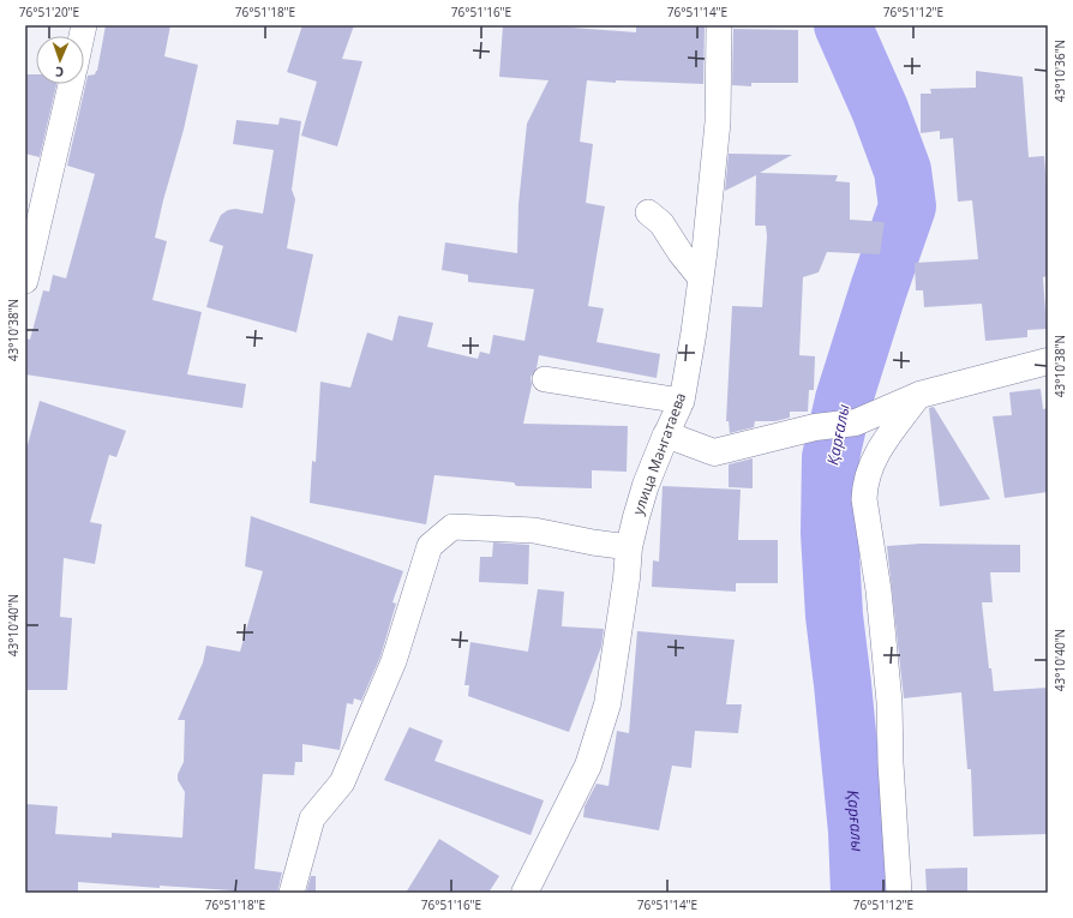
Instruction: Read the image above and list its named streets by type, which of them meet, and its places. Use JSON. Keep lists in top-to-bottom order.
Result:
{
  "streets": {
    "street": ["улица Мангатаева"]
  },
  "water": ["Қарғалы"],
  "north": "bottom",
  "coordinates": [
    "76°51'20\"E",
    "76°51'18\"E",
    "76°51'16\"E",
    "76°51'14\"E",
    "76°51'12\"E",
    "43°10'36\"N",
    "43°10'38\"N",
    "43°10'40\"N"
  ]
}
